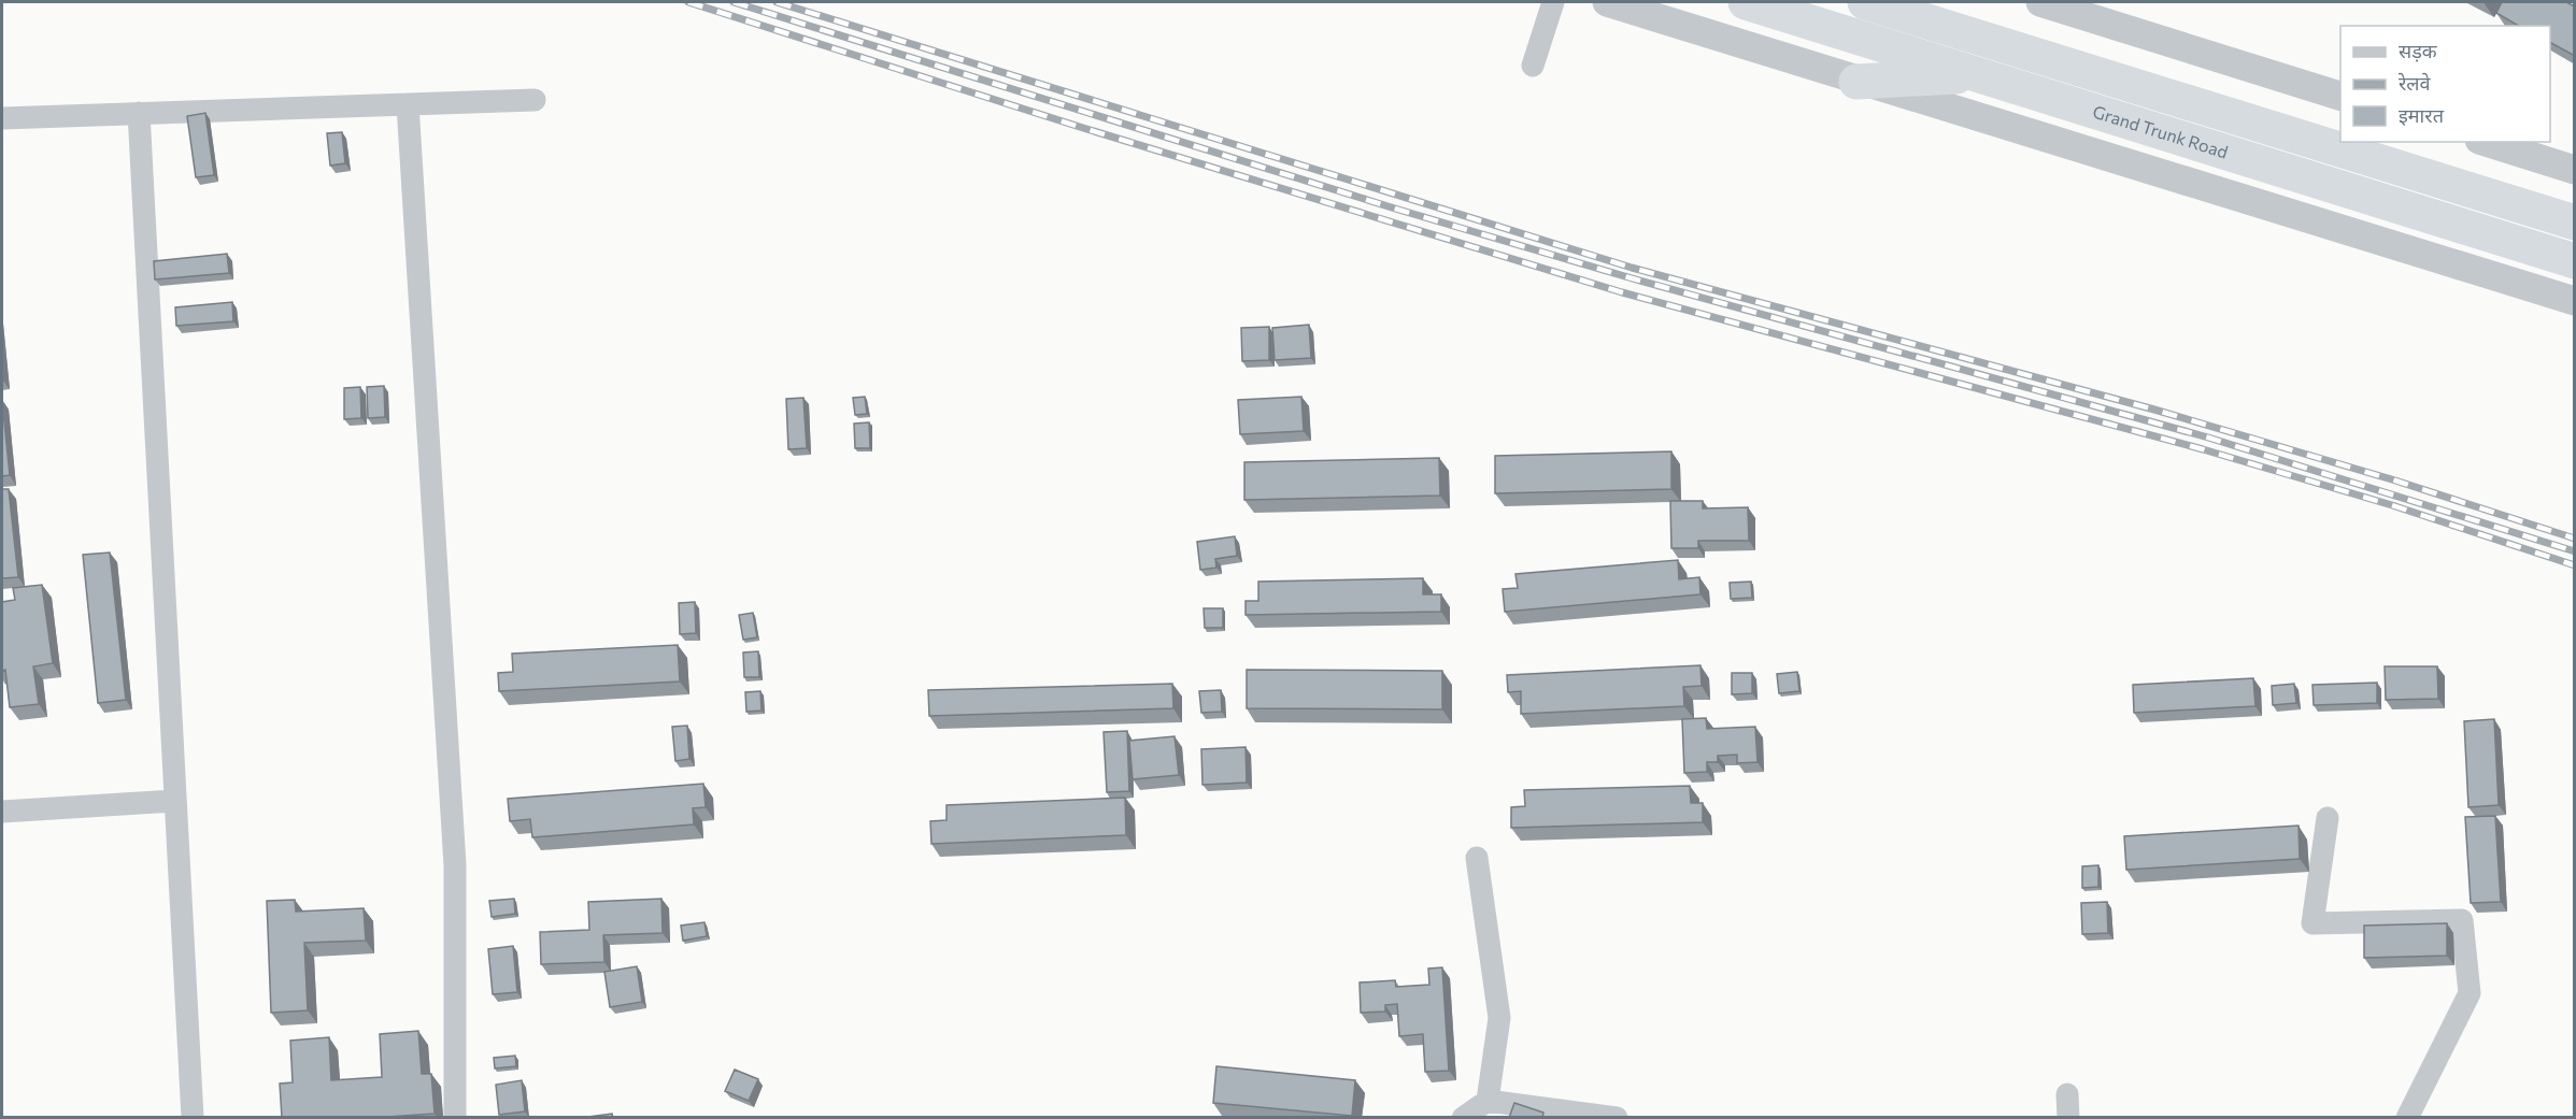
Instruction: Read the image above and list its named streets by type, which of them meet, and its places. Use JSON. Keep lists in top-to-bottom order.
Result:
{
  "streets": {
    "highway": ["Grand Trunk Road"]
  },
  "legend": ["सड़क", "रेलवे", "इमारत"]
}
